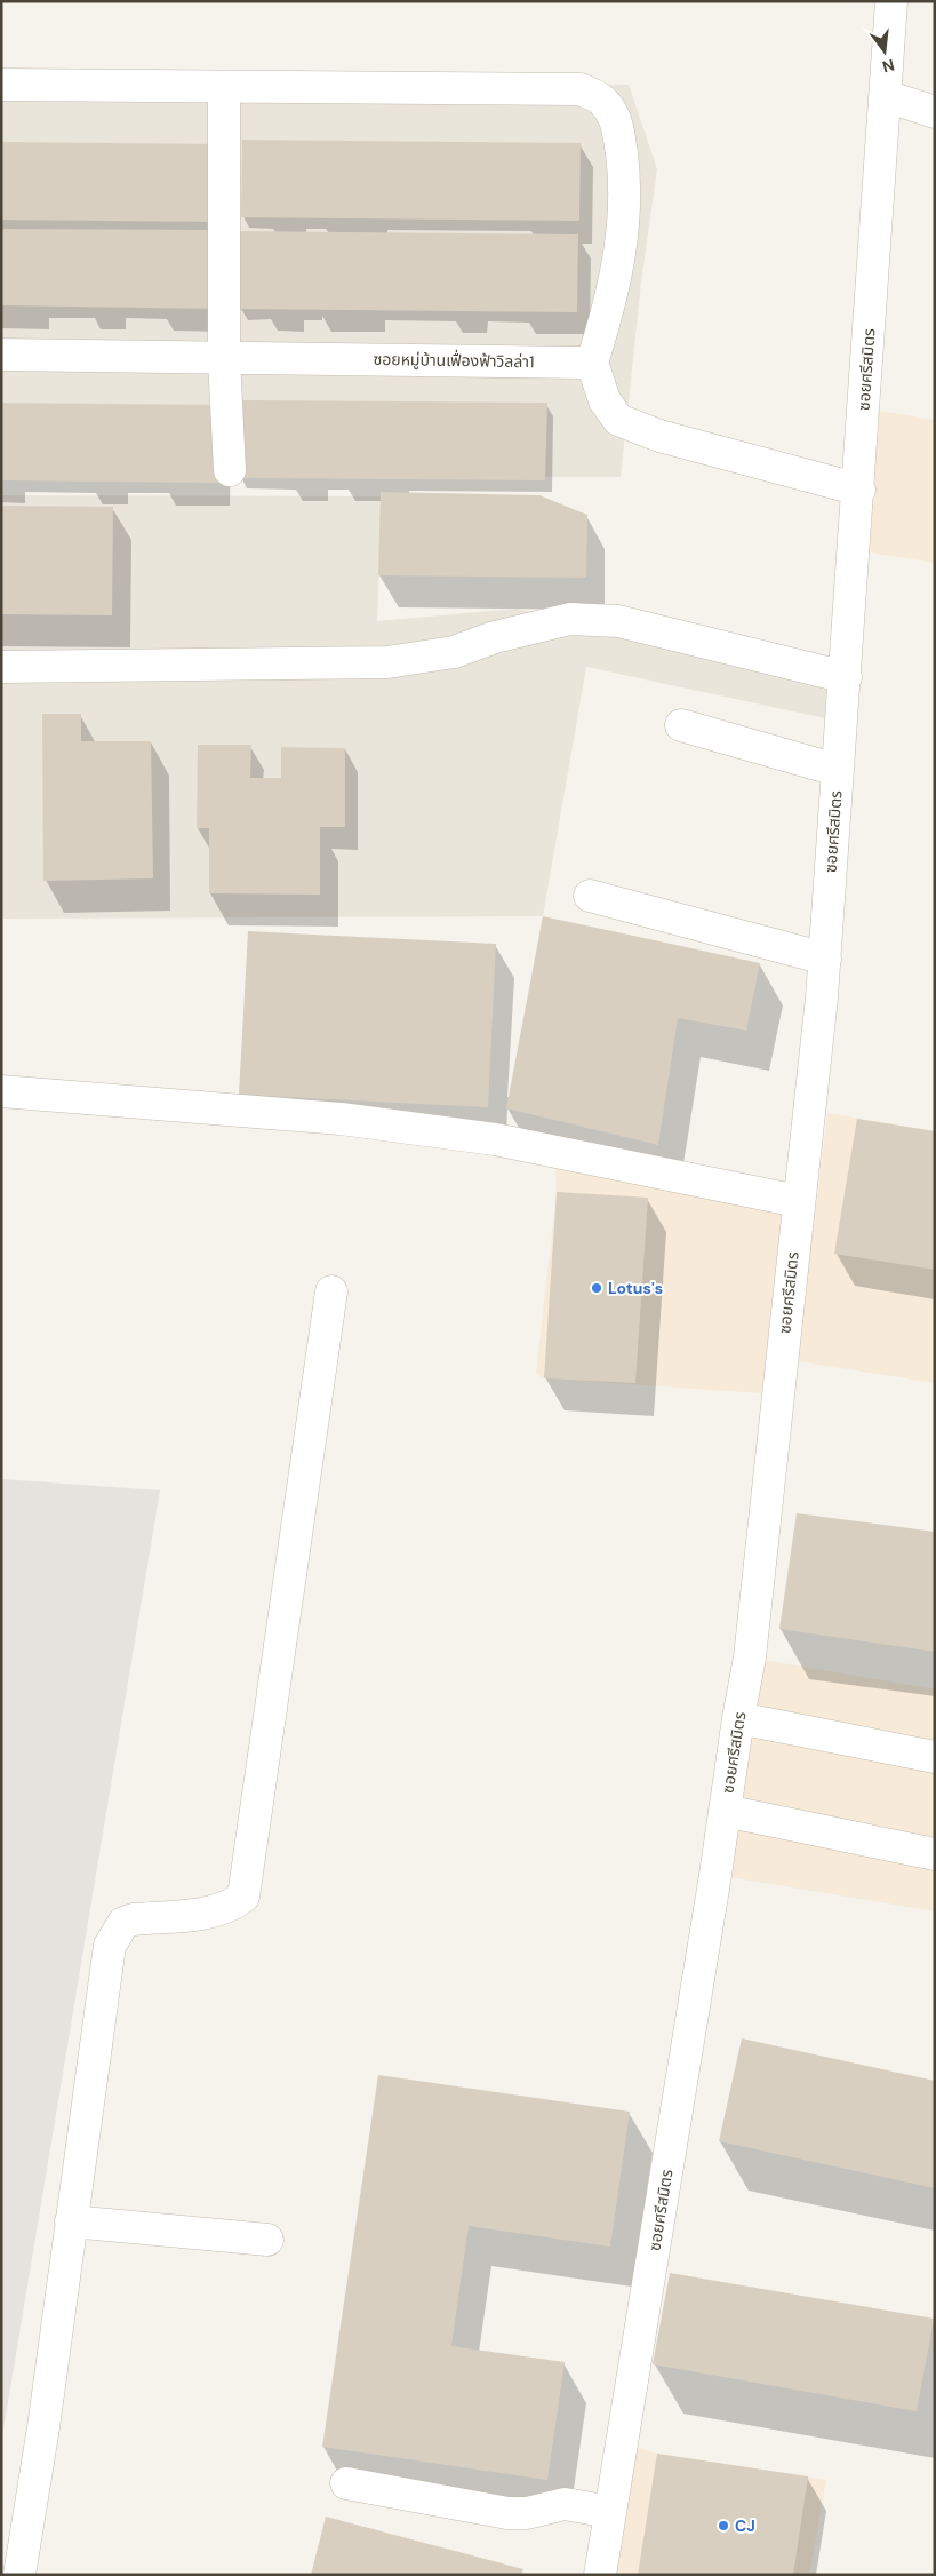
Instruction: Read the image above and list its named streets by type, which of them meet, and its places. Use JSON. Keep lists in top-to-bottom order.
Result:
{
  "streets": {
    "street": ["ซอยหมู่บ้านเฟื่องฟ้าวิลล่า1", "ซอยศรีสมิตร"]
  },
  "places": ["Lotus's", "CJ"],
  "north": "bottom"
}
